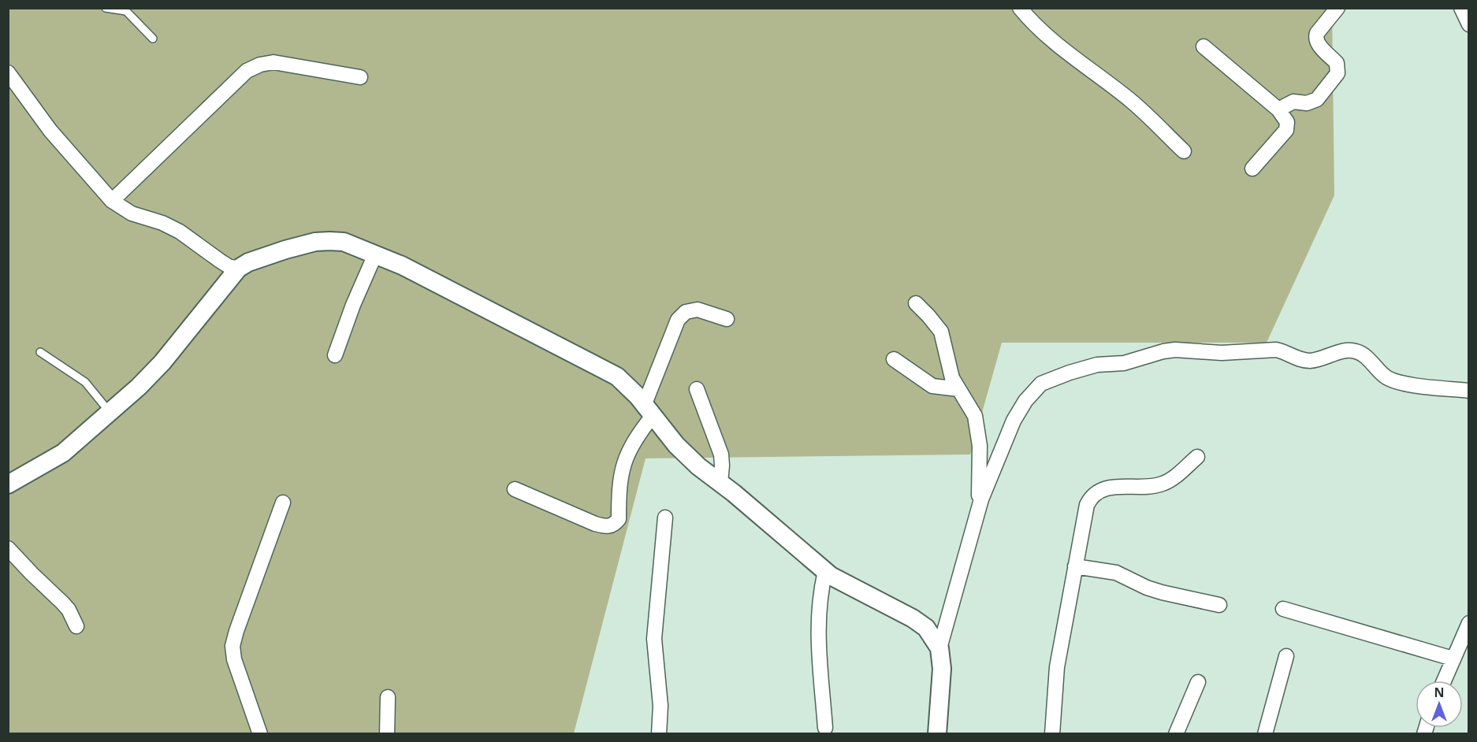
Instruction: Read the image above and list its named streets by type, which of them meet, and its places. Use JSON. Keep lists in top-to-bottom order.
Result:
{
  "north": "top"
}
